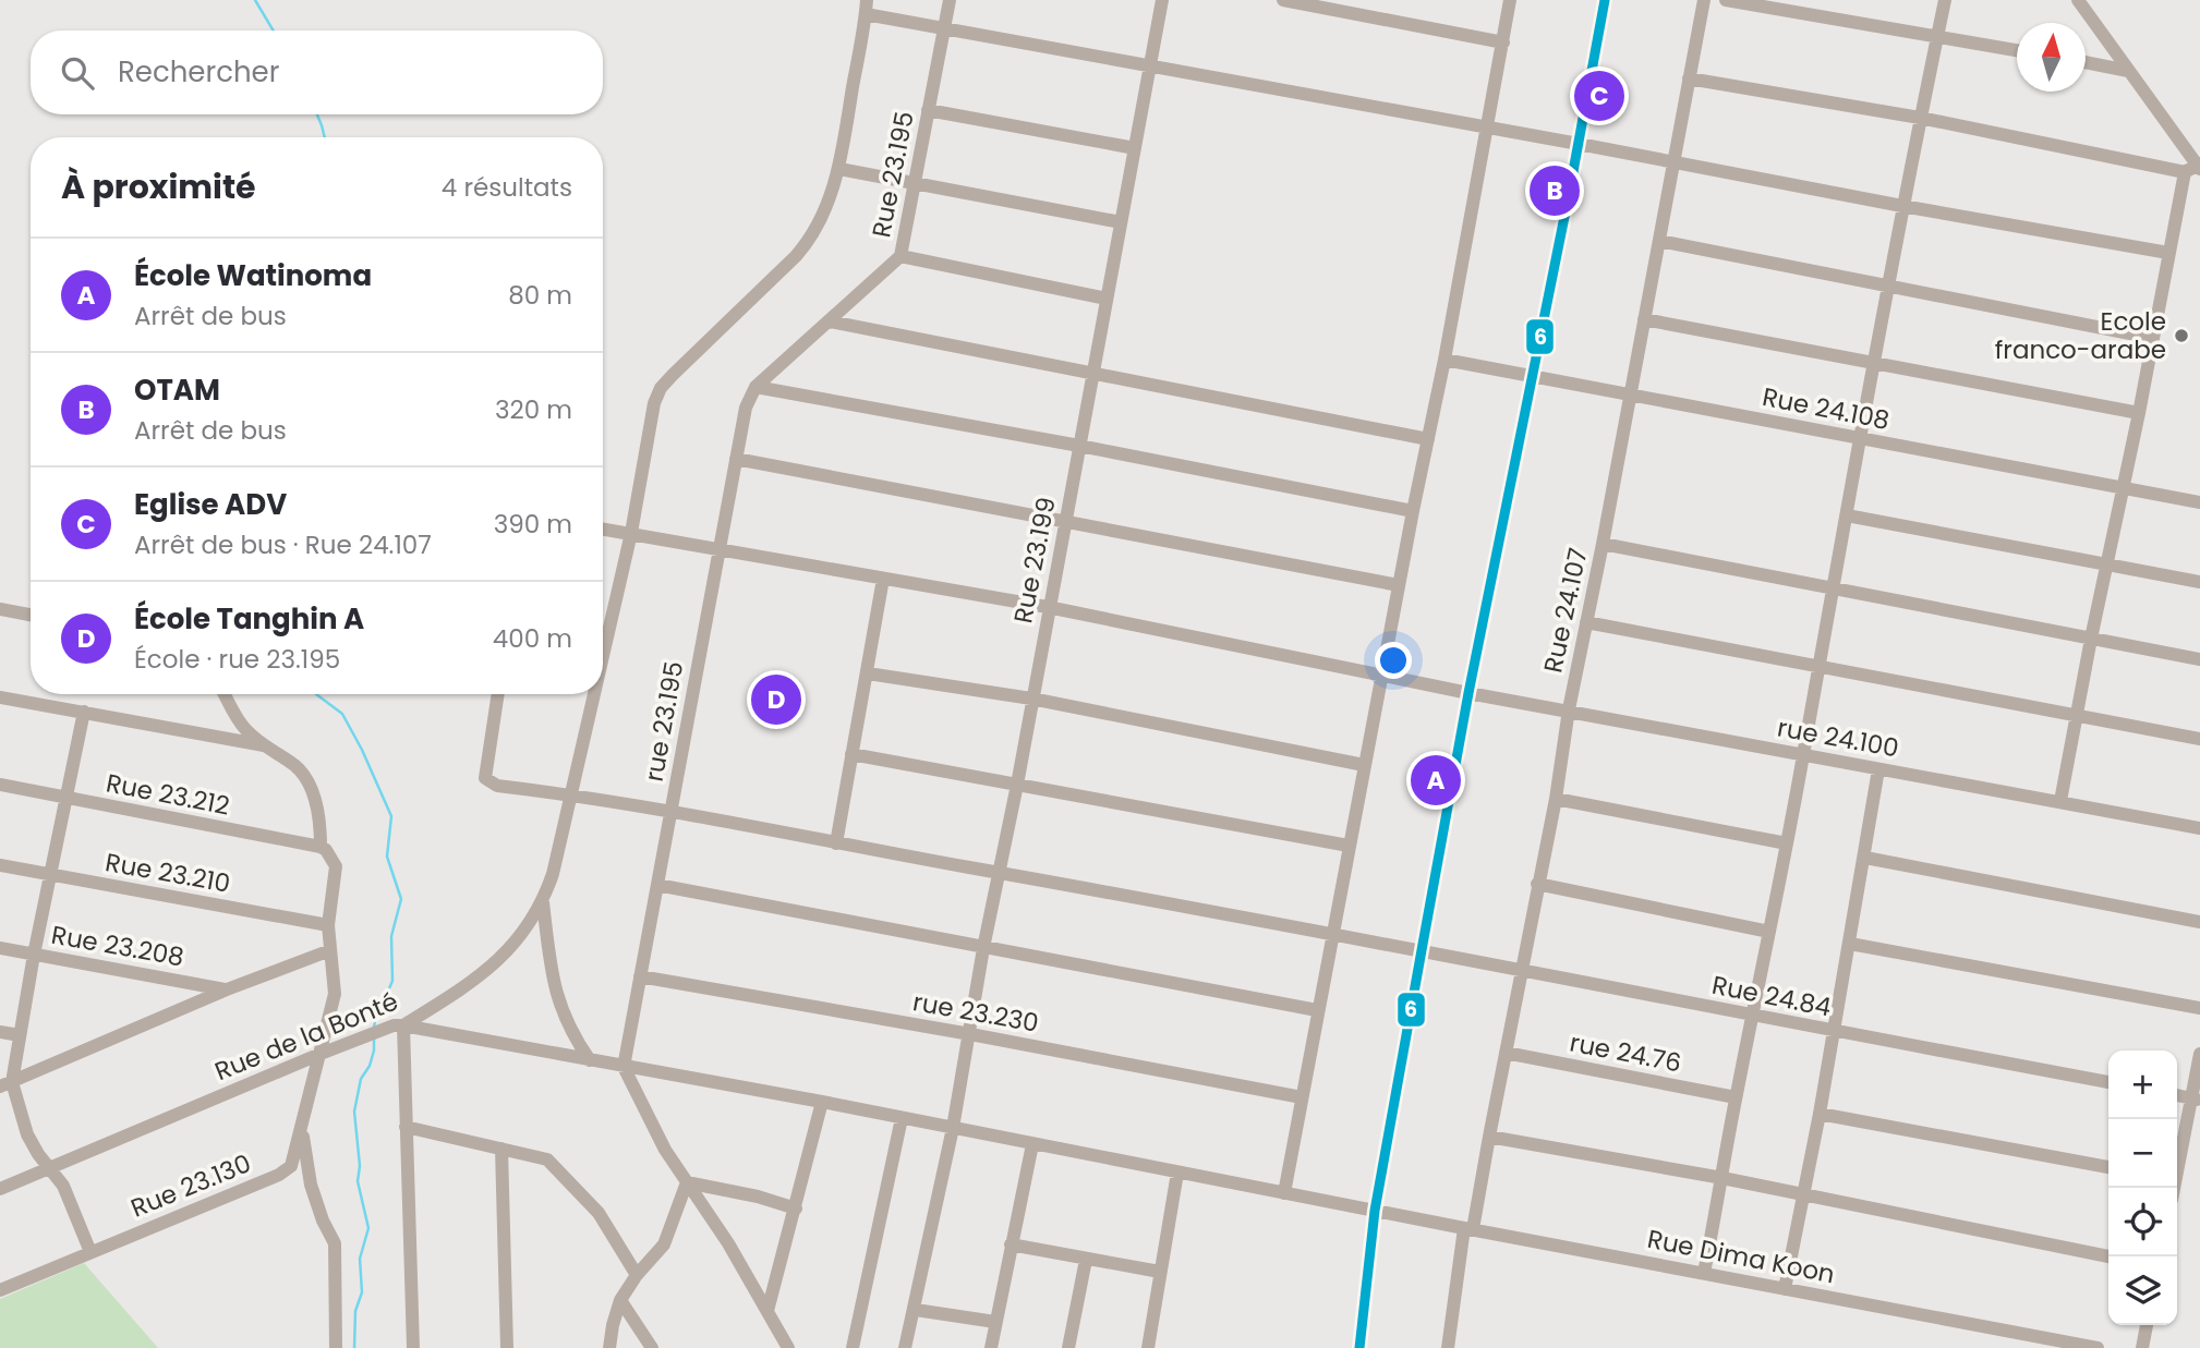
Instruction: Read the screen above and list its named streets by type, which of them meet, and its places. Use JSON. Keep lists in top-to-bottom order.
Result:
{
  "streets": {
    "street": [
      "Rue 23.195",
      "Rue 24.108",
      "Rue 23.199",
      "Rue 24.107",
      "rue 23.195",
      "rue 24.100",
      "Rue 23.212",
      "Rue 23.210",
      "Rue 23.208",
      "Rue 24.84",
      "rue 23.230",
      "Rue de la Bonté",
      "rue 24.76",
      "Rue 23.130",
      "Rue Dima Koon"
    ]
  },
  "crossings": [
    ["Rue 23.195", "rue 23.195"],
    ["Rue 24.108", "Rue 24.107"],
    ["Rue 23.199", "rue 24.100"],
    ["Rue 23.199", "Rue 24.84"],
    ["Rue 23.199", "rue 23.230"],
    ["Rue 23.199", "Rue Dima Koon"],
    ["Rue 24.107", "rue 24.100"],
    ["Rue 24.107", "Rue 24.84"],
    ["Rue 24.107", "rue 24.76"],
    ["Rue 24.107", "Rue Dima Koon"],
    ["rue 23.195", "rue 24.100"],
    ["rue 23.195", "Rue 24.84"],
    ["rue 23.195", "rue 23.230"],
    ["rue 23.195", "Rue Dima Koon"],
    ["rue 24.100", "Rue de la Bonté"],
    ["Rue 23.212", "Rue 23.130"],
    ["Rue 23.210", "Rue 23.130"],
    ["Rue 24.84", "Rue de la Bonté"],
    ["Rue de la Bonté", "Rue 23.130"],
    ["Rue de la Bonté", "Rue Dima Koon"]
  ],
  "places": ["Ecole franco-arabe"],
  "lines": ["transit line 6"],
  "north": "top",
  "page": {
    "search": "Rechercher",
    "pins": [
      "C",
      "B",
      "D",
      "A"
    ],
    "heading": ["À proximité", "4 résultats"],
    "list": [
      {
        "mark": "A",
        "name": "École Watinoma",
        "note": "Arrêt de bus",
        "value": "80 m"
      },
      {
        "mark": "B",
        "name": "OTAM",
        "note": "Arrêt de bus",
        "value": "320 m"
      },
      {
        "mark": "C",
        "name": "Eglise ADV",
        "note": "Arrêt de bus · Rue 24.107",
        "value": "390 m"
      },
      {
        "mark": "D",
        "name": "École Tanghin A",
        "note": "École · rue 23.195",
        "value": "400 m"
      }
    ],
    "map_buttons": ["+", "−"]
  }
}
